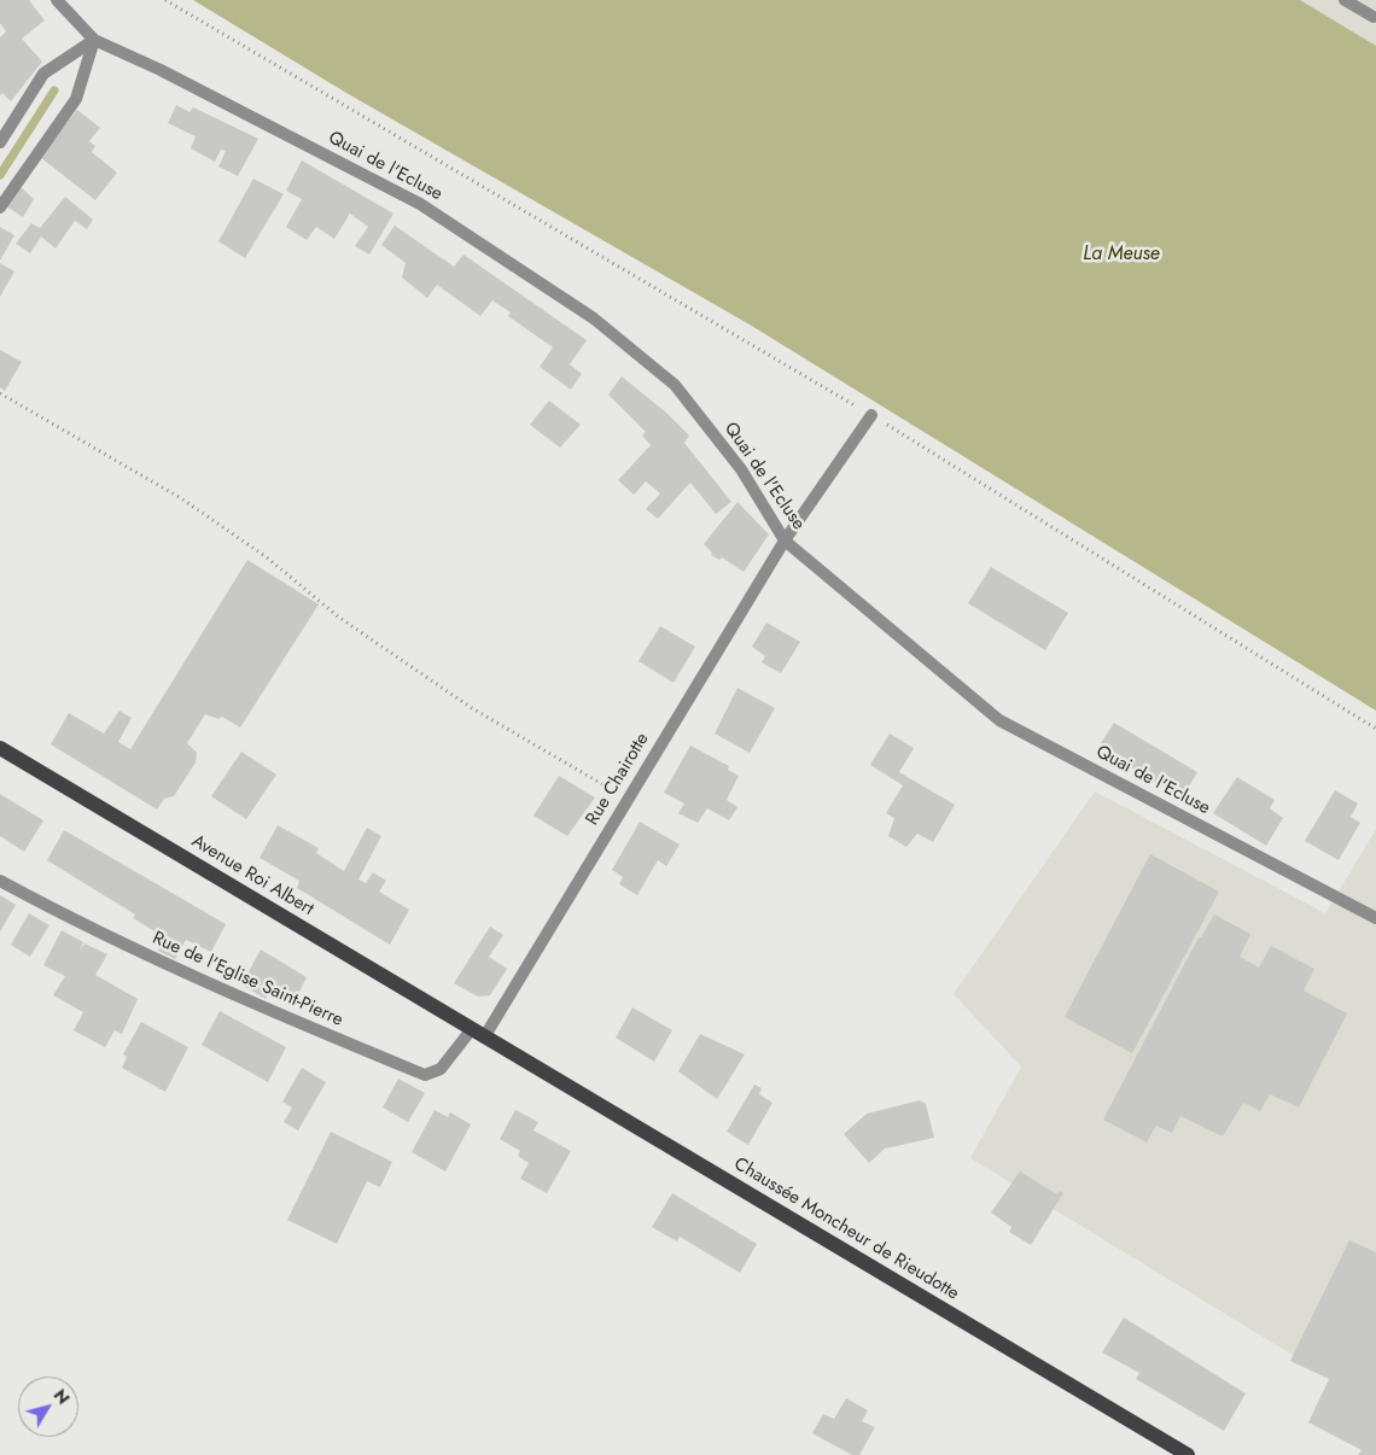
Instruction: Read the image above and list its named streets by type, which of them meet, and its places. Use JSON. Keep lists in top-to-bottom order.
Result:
{
  "streets": {
    "main road": ["Avenue Roi Albert", "Chaussée Moncheur de Rieudotte"],
    "street": ["Quai de l'Ecluse", "Rue Chairotte", "Rue de l'Eglise Saint-Pierre"]
  },
  "crossings": [
    ["Quai de l'Ecluse", "Rue Chairotte"],
    ["Rue Chairotte", "Avenue Roi Albert"],
    ["Rue Chairotte", "Rue de l'Eglise Saint-Pierre"],
    ["Rue Chairotte", "Chaussée Moncheur de Rieudotte"],
    ["Avenue Roi Albert", "Rue de l'Eglise Saint-Pierre"],
    ["Avenue Roi Albert", "Chaussée Moncheur de Rieudotte"],
    ["Rue de l'Eglise Saint-Pierre", "Chaussée Moncheur de Rieudotte"]
  ],
  "water": ["La Meuse"],
  "north": "top right"
}
